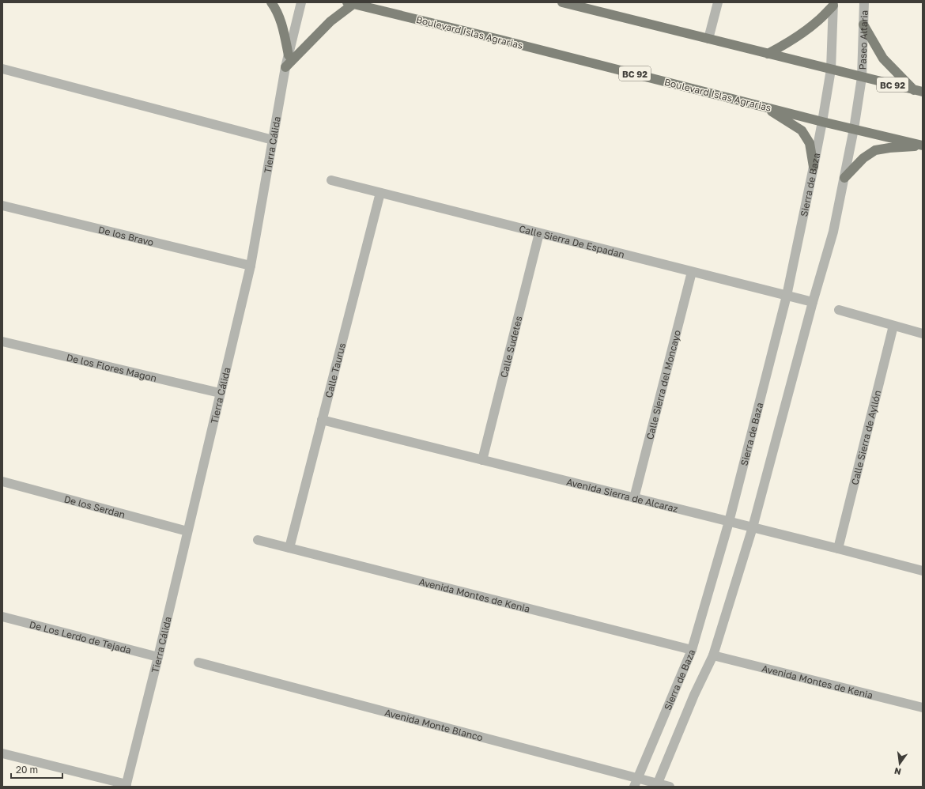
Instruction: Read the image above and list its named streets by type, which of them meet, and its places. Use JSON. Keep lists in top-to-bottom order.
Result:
{
  "streets": {
    "main road": ["Boulevard Islas Agrarias", "BC 92"],
    "street": [
      "Paseo Altaria",
      "Tierra Cálida",
      "Sierra de Baza",
      "De los Bravo",
      "Calle Sierra De Espadan",
      "Calle Sudetes",
      "De los Flores Magon",
      "Calle Taurus",
      "Calle Sierra del Moncayo",
      "Calle Sierra de Ayllón",
      "Avenida Sierra de Alcaraz",
      "De los Serdan",
      "Avenida Montes de Kenia",
      "De Los Lerdo de Tejada",
      "Avenida Monte Blanco"
    ]
  },
  "crossings": [
    ["Boulevard Islas Agrarias", "Sierra de Baza"],
    ["Paseo Altaria", "BC 92"],
    ["Paseo Altaria", "Sierra de Baza"],
    ["BC 92", "Sierra de Baza"],
    ["Tierra Cálida", "De los Bravo"],
    ["Tierra Cálida", "De los Flores Magon"],
    ["Tierra Cálida", "De los Serdan"],
    ["Tierra Cálida", "De Los Lerdo de Tejada"],
    ["Sierra de Baza", "Calle Sierra De Espadan"],
    ["Sierra de Baza", "Avenida Sierra de Alcaraz"],
    ["Sierra de Baza", "Avenida Montes de Kenia"],
    ["Sierra de Baza", "Avenida Monte Blanco"],
    ["Calle Sierra De Espadan", "Calle Sudetes"],
    ["Calle Sierra De Espadan", "Calle Taurus"],
    ["Calle Sierra De Espadan", "Calle Sierra del Moncayo"],
    ["Calle Sudetes", "Avenida Sierra de Alcaraz"],
    ["Calle Taurus", "Avenida Sierra de Alcaraz"],
    ["Calle Taurus", "Avenida Montes de Kenia"],
    ["Calle Sierra del Moncayo", "Avenida Sierra de Alcaraz"],
    ["Calle Sierra de Ayllón", "Avenida Sierra de Alcaraz"]
  ],
  "scale_bar": "20 m",
  "north": "bottom"
}
